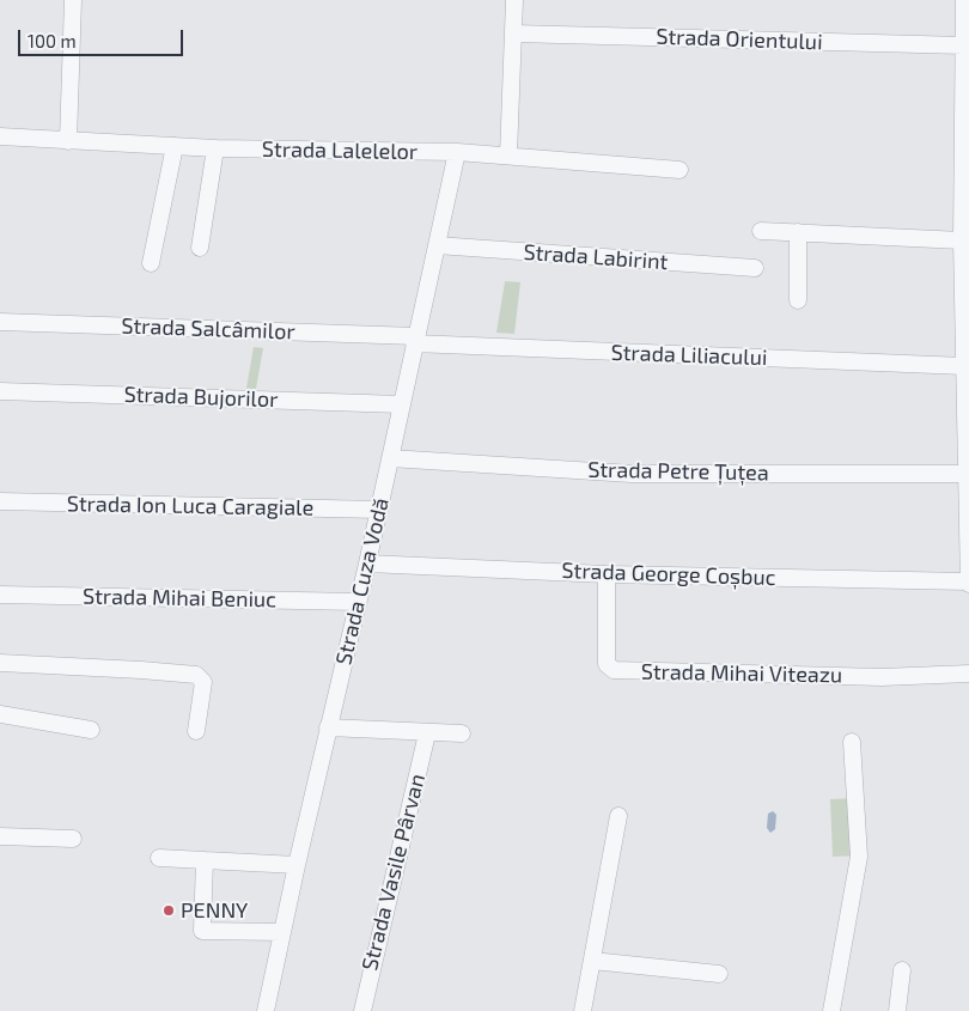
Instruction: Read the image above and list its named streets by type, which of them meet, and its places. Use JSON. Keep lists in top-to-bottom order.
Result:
{
  "streets": {
    "street": [
      "Strada Orientului",
      "Strada Lalelelor",
      "Strada Labirint",
      "Strada Salcâmilor",
      "Strada Liliacului",
      "Strada Bujorilor",
      "Strada Petre Țuțea",
      "Strada Ion Luca Caragiale",
      "Strada George Coșbuc",
      "Strada Cuza Vodă",
      "Strada Mihai Beniuc",
      "Strada Mihai Viteazu",
      "Strada Vasile Pârvan"
    ]
  },
  "crossings": [
    ["Strada Lalelelor", "Strada Cuza Vodă"],
    ["Strada Labirint", "Strada Cuza Vodă"],
    ["Strada Salcâmilor", "Strada Liliacului"],
    ["Strada Salcâmilor", "Strada Cuza Vodă"],
    ["Strada Liliacului", "Strada Cuza Vodă"],
    ["Strada Bujorilor", "Strada Cuza Vodă"],
    ["Strada Petre Țuțea", "Strada Cuza Vodă"],
    ["Strada Ion Luca Caragiale", "Strada Cuza Vodă"],
    ["Strada George Coșbuc", "Strada Cuza Vodă"],
    ["Strada George Coșbuc", "Strada Mihai Viteazu"],
    ["Strada Cuza Vodă", "Strada Mihai Beniuc"]
  ],
  "places": ["PENNY"],
  "scale_bar": "100 m"
}
